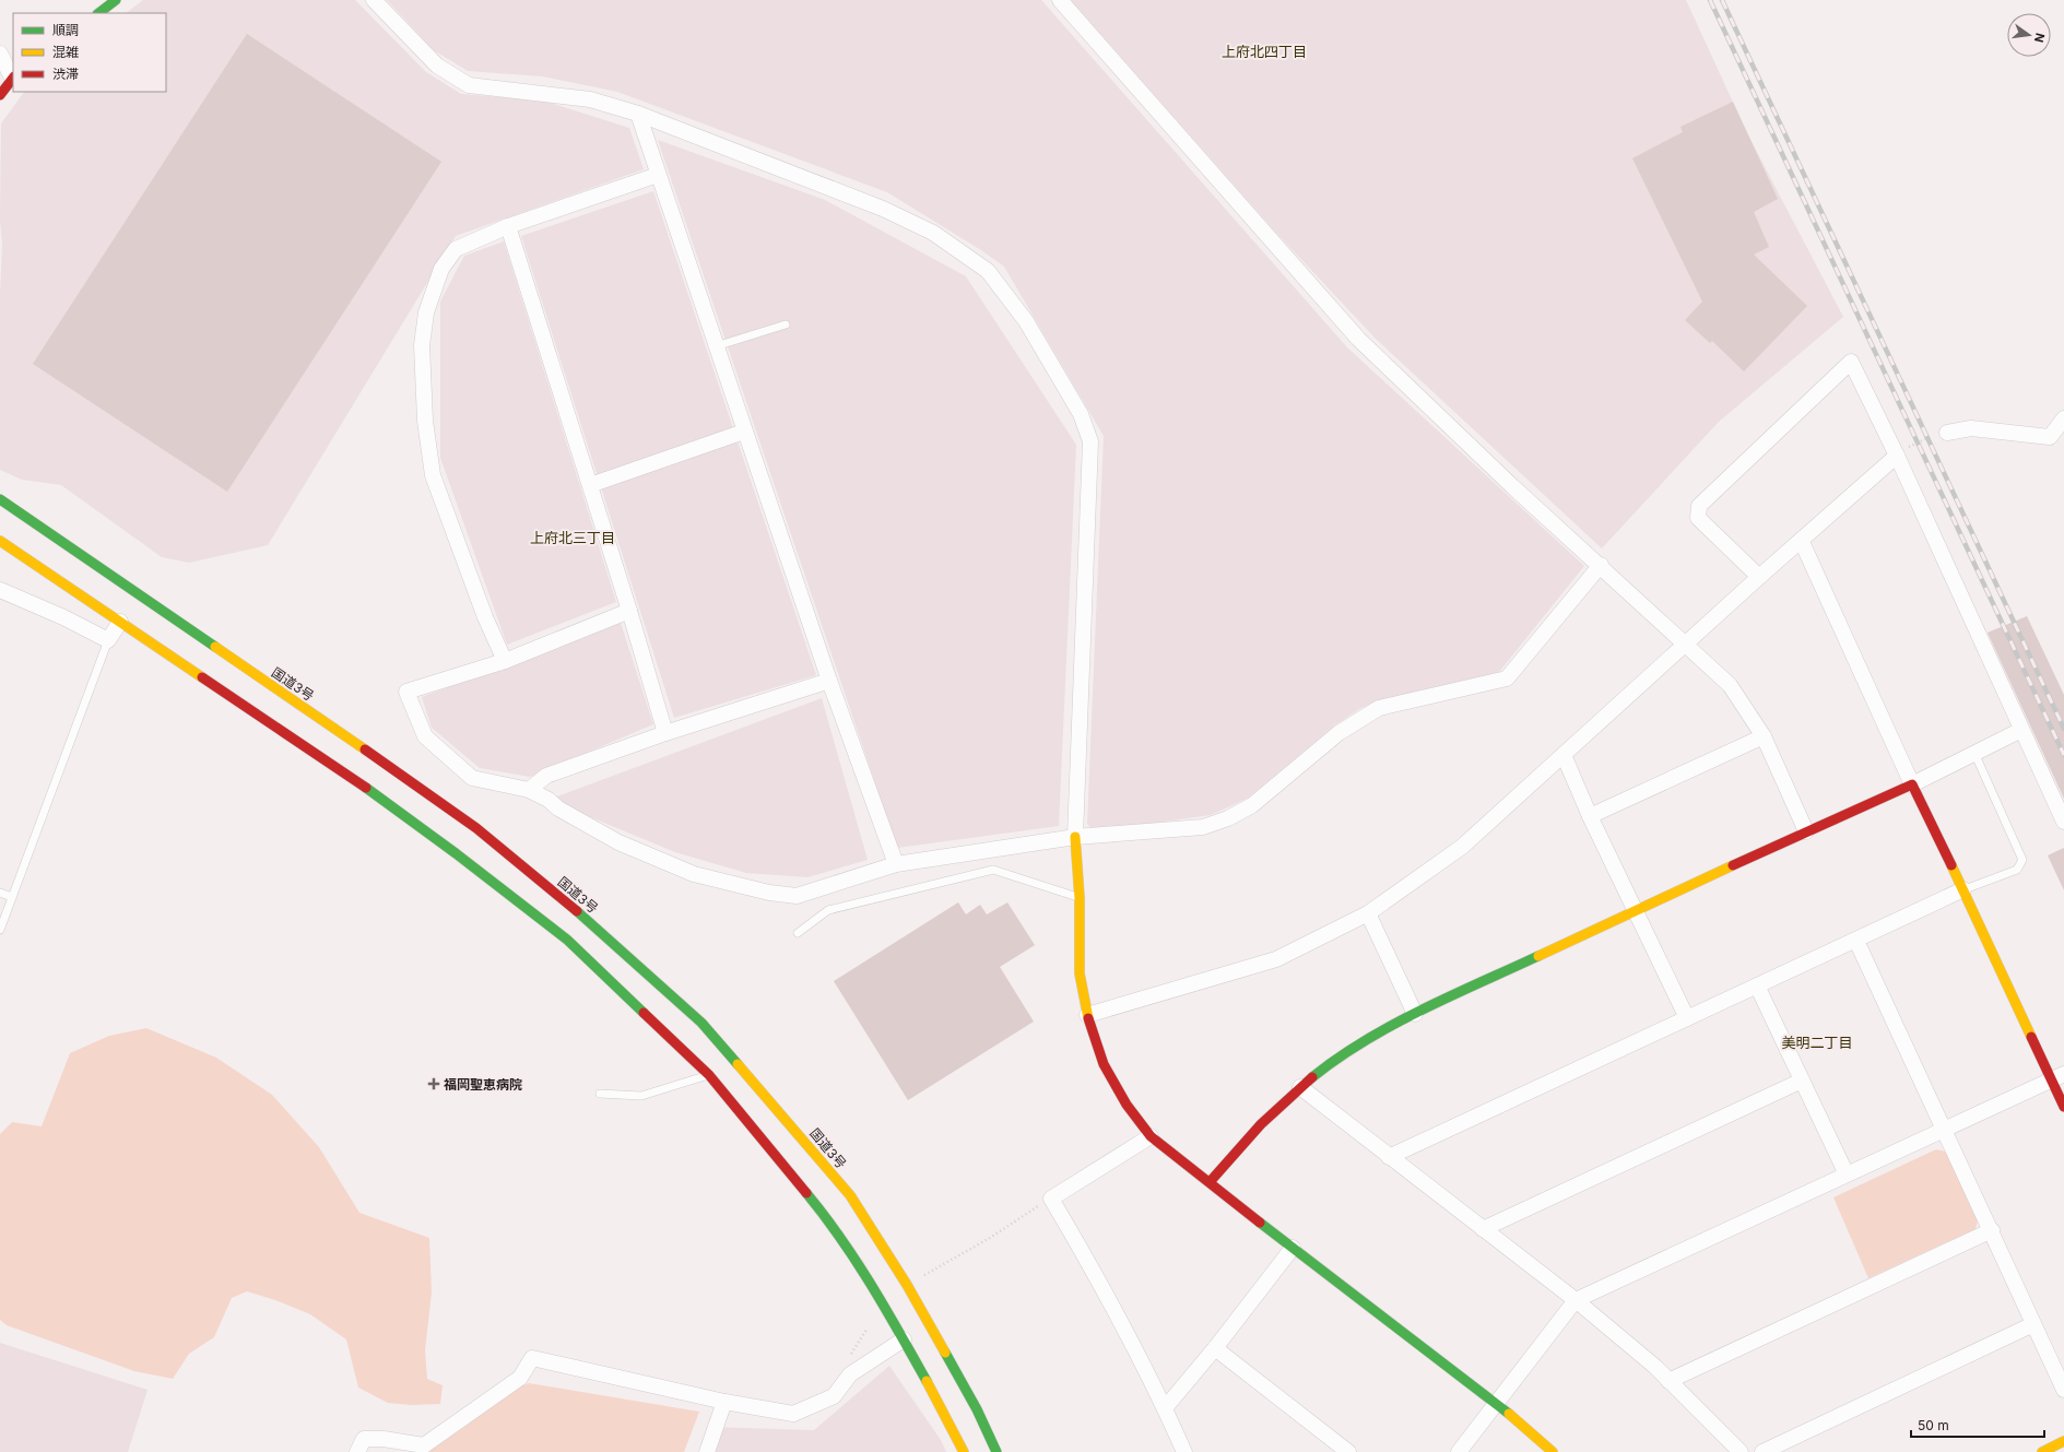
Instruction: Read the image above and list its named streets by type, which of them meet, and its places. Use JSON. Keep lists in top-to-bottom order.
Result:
{
  "streets": {
    "main road": ["国道3号"]
  },
  "districts": ["上府北四丁目", "上府北三丁目", "美明二丁目"],
  "places": {
    "health": ["福岡聖恵病院"]
  },
  "legend": ["順調", "混雑", "渋滞"],
  "scale_bar": "50 m",
  "north": "right"
}
